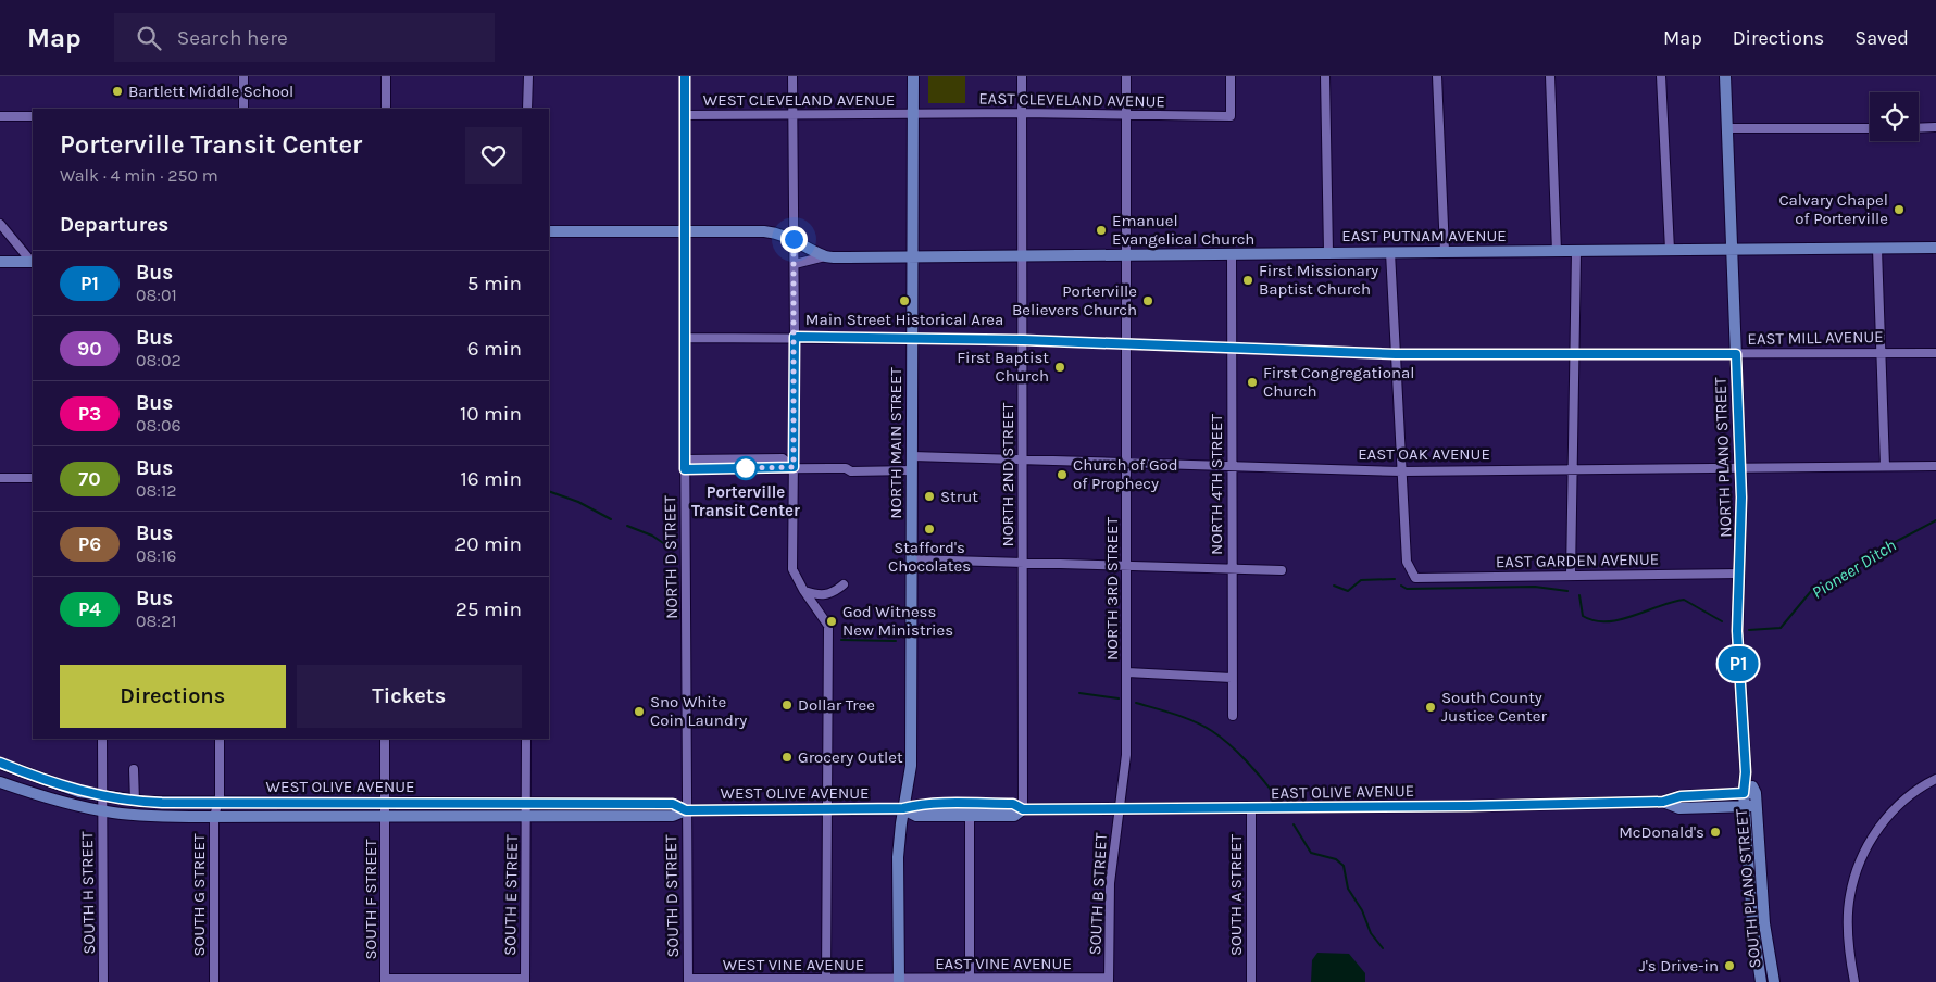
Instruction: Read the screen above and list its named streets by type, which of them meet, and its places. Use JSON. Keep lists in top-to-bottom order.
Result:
{
  "streets": {
    "main road": [
      "EAST PUTNAM AVENUE",
      "NORTH MAIN STREET",
      "NORTH PLANO STREET",
      "WEST OLIVE AVENUE",
      "EAST OLIVE AVENUE",
      "SOUTH PLANO STREET"
    ],
    "street": [
      "WEST CLEVELAND AVENUE",
      "EAST CLEVELAND AVENUE",
      "EAST MILL AVENUE",
      "EAST OAK AVENUE",
      "NORTH 2ND STREET",
      "NORTH 4TH STREET",
      "NORTH D STREET",
      "EAST GARDEN AVENUE",
      "NORTH 3RD STREET",
      "SOUTH H STREET",
      "SOUTH B STREET",
      "SOUTH G STREET",
      "SOUTH E STREET",
      "SOUTH A STREET",
      "SOUTH D STREET",
      "SOUTH F STREET",
      "EAST VINE AVENUE",
      "WEST VINE AVENUE"
    ]
  },
  "crossings": [
    ["WEST CLEVELAND AVENUE", "EAST CLEVELAND AVENUE"],
    ["WEST CLEVELAND AVENUE", "NORTH MAIN STREET"],
    ["WEST CLEVELAND AVENUE", "NORTH D STREET"],
    ["EAST CLEVELAND AVENUE", "NORTH MAIN STREET"],
    ["EAST CLEVELAND AVENUE", "NORTH 2ND STREET"],
    ["EAST CLEVELAND AVENUE", "NORTH 3RD STREET"],
    ["EAST PUTNAM AVENUE", "NORTH MAIN STREET"],
    ["EAST PUTNAM AVENUE", "NORTH PLANO STREET"],
    ["EAST PUTNAM AVENUE", "NORTH 2ND STREET"],
    ["EAST PUTNAM AVENUE", "NORTH 4TH STREET"],
    ["EAST PUTNAM AVENUE", "NORTH 3RD STREET"],
    ["EAST MILL AVENUE", "NORTH MAIN STREET"],
    ["EAST MILL AVENUE", "NORTH PLANO STREET"],
    ["EAST MILL AVENUE", "NORTH 2ND STREET"],
    ["EAST MILL AVENUE", "NORTH 4TH STREET"],
    ["EAST MILL AVENUE", "NORTH D STREET"],
    ["EAST MILL AVENUE", "NORTH 3RD STREET"],
    ["NORTH MAIN STREET", "EAST OAK AVENUE"],
    ["NORTH MAIN STREET", "WEST OLIVE AVENUE"],
    ["NORTH MAIN STREET", "EAST OLIVE AVENUE"],
    ["NORTH MAIN STREET", "EAST VINE AVENUE"],
    ["NORTH MAIN STREET", "WEST VINE AVENUE"],
    ["EAST OAK AVENUE", "NORTH PLANO STREET"],
    ["EAST OAK AVENUE", "NORTH 2ND STREET"],
    ["EAST OAK AVENUE", "NORTH 4TH STREET"],
    ["EAST OAK AVENUE", "EAST GARDEN AVENUE"],
    ["EAST OAK AVENUE", "NORTH 3RD STREET"],
    ["NORTH PLANO STREET", "EAST GARDEN AVENUE"],
    ["NORTH PLANO STREET", "EAST OLIVE AVENUE"],
    ["NORTH PLANO STREET", "SOUTH PLANO STREET"],
    ["NORTH 2ND STREET", "EAST OLIVE AVENUE"],
    ["NORTH D STREET", "WEST OLIVE AVENUE"],
    ["NORTH D STREET", "SOUTH D STREET"],
    ["NORTH 3RD STREET", "EAST OLIVE AVENUE"],
    ["NORTH 3RD STREET", "SOUTH B STREET"],
    ["WEST OLIVE AVENUE", "EAST OLIVE AVENUE"],
    ["WEST OLIVE AVENUE", "SOUTH H STREET"],
    ["WEST OLIVE AVENUE", "SOUTH G STREET"],
    ["WEST OLIVE AVENUE", "SOUTH E STREET"],
    ["WEST OLIVE AVENUE", "SOUTH D STREET"],
    ["WEST OLIVE AVENUE", "SOUTH F STREET"],
    ["EAST OLIVE AVENUE", "SOUTH PLANO STREET"],
    ["EAST OLIVE AVENUE", "SOUTH B STREET"],
    ["EAST OLIVE AVENUE", "SOUTH A STREET"],
    ["SOUTH B STREET", "EAST VINE AVENUE"],
    ["SOUTH D STREET", "WEST VINE AVENUE"],
    ["EAST VINE AVENUE", "WEST VINE AVENUE"]
  ],
  "water": ["Pioneer Ditch"],
  "places": [
    "Bartlett Middle School",
    "Calvary Chapel of Porterville",
    "Emanuel Evangelical Church",
    "First Missionary Baptist Church",
    "Main Street Historical Area",
    "Porterville Believers Church",
    "First Baptist Church",
    "First Congregational Church",
    "Porterville Transit Center",
    "Church of God of Prophecy",
    "Strut",
    "Stafford's Chocolates",
    "God Witness New Ministries",
    "Dollar Tree",
    "South County Justice Center",
    "Sno White Coin Laundry",
    "Grocery Outlet",
    "McDonald's",
    "J's Drive-in"
  ],
  "lines": ["bus line P1"],
  "page": {
    "header": "Map",
    "search": "Search here",
    "nav": ["Map", "Directions", "Saved"],
    "on_map": "P1",
    "heading": [
      ["Porterville Transit Center", "Walk · 4 min · 250 m"],
      "Departures"
    ],
    "list": [
      {
        "mark": "P1",
        "name": "Bus",
        "note": "08:01",
        "value": "5 min"
      },
      {
        "mark": "90",
        "name": "Bus",
        "note": "08:02",
        "value": "6 min"
      },
      {
        "mark": "P3",
        "name": "Bus",
        "note": "08:06",
        "value": "10 min"
      },
      {
        "mark": "70",
        "name": "Bus",
        "note": "08:12",
        "value": "16 min"
      },
      {
        "mark": "P6",
        "name": "Bus",
        "note": "08:16",
        "value": "20 min"
      },
      {
        "mark": "P4",
        "name": "Bus",
        "note": "08:21",
        "value": "25 min"
      }
    ],
    "buttons": ["Directions", "Tickets"]
  }
}
